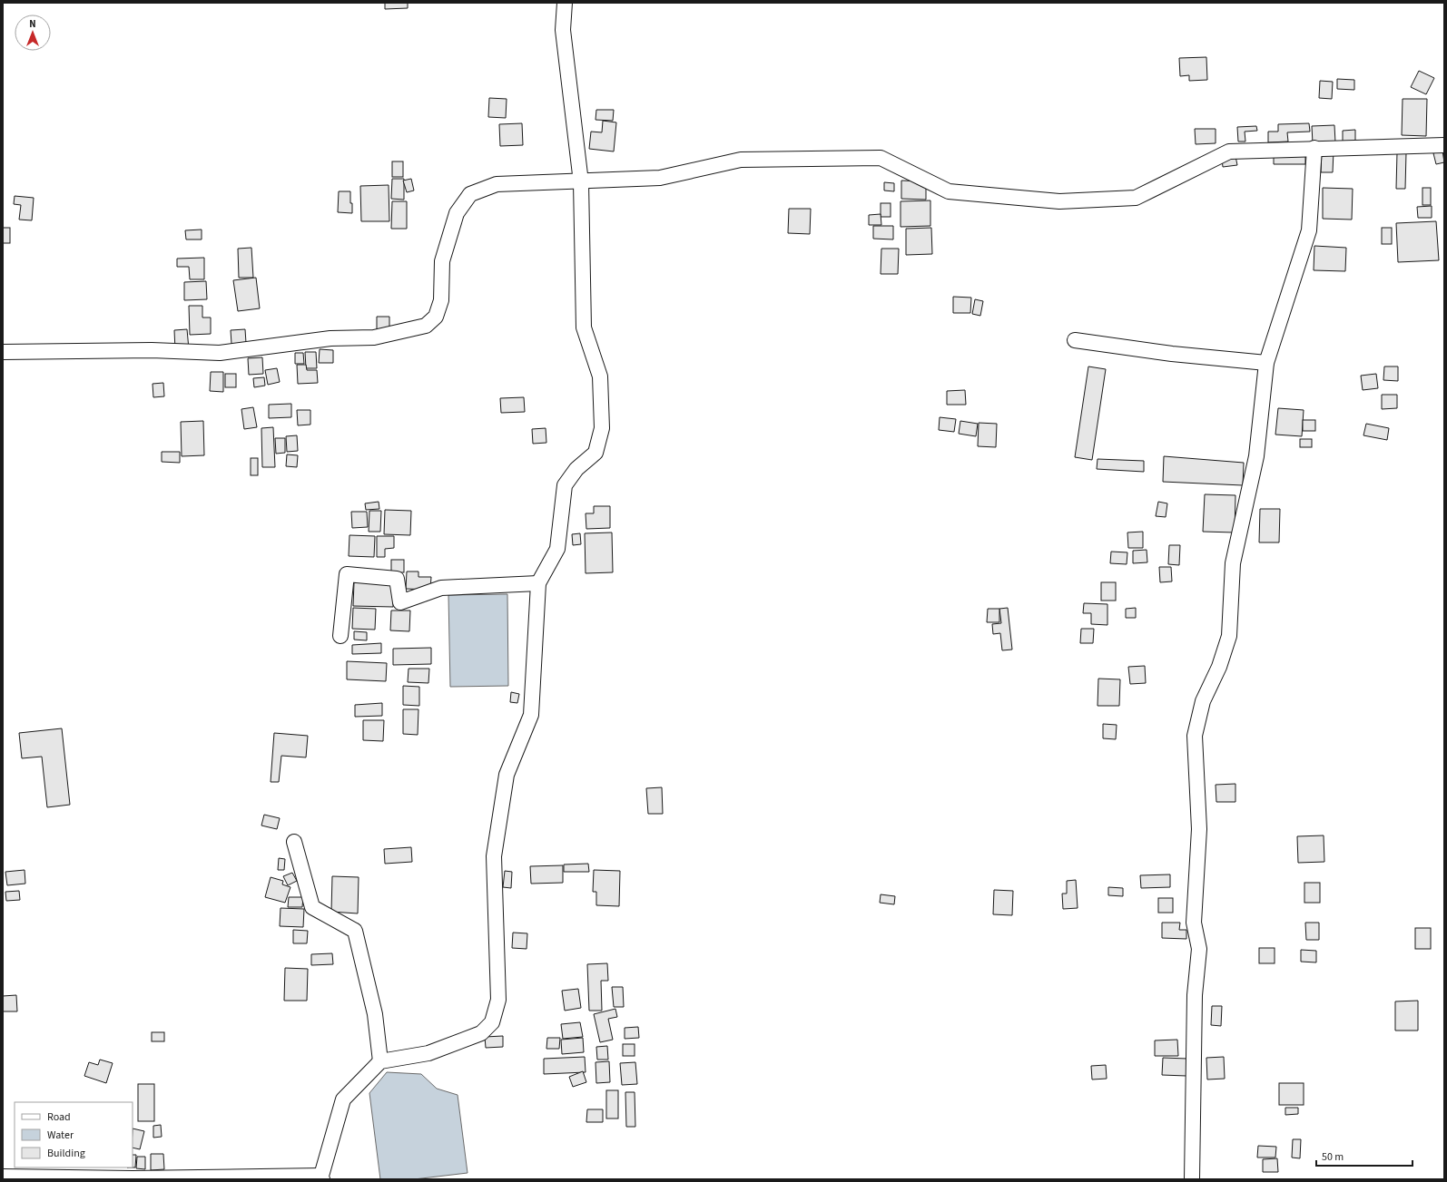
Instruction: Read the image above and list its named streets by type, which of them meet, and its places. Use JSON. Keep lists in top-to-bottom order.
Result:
{
  "legend": ["Road", "Water", "Building"],
  "scale_bar": "50 m",
  "north": "top"
}
